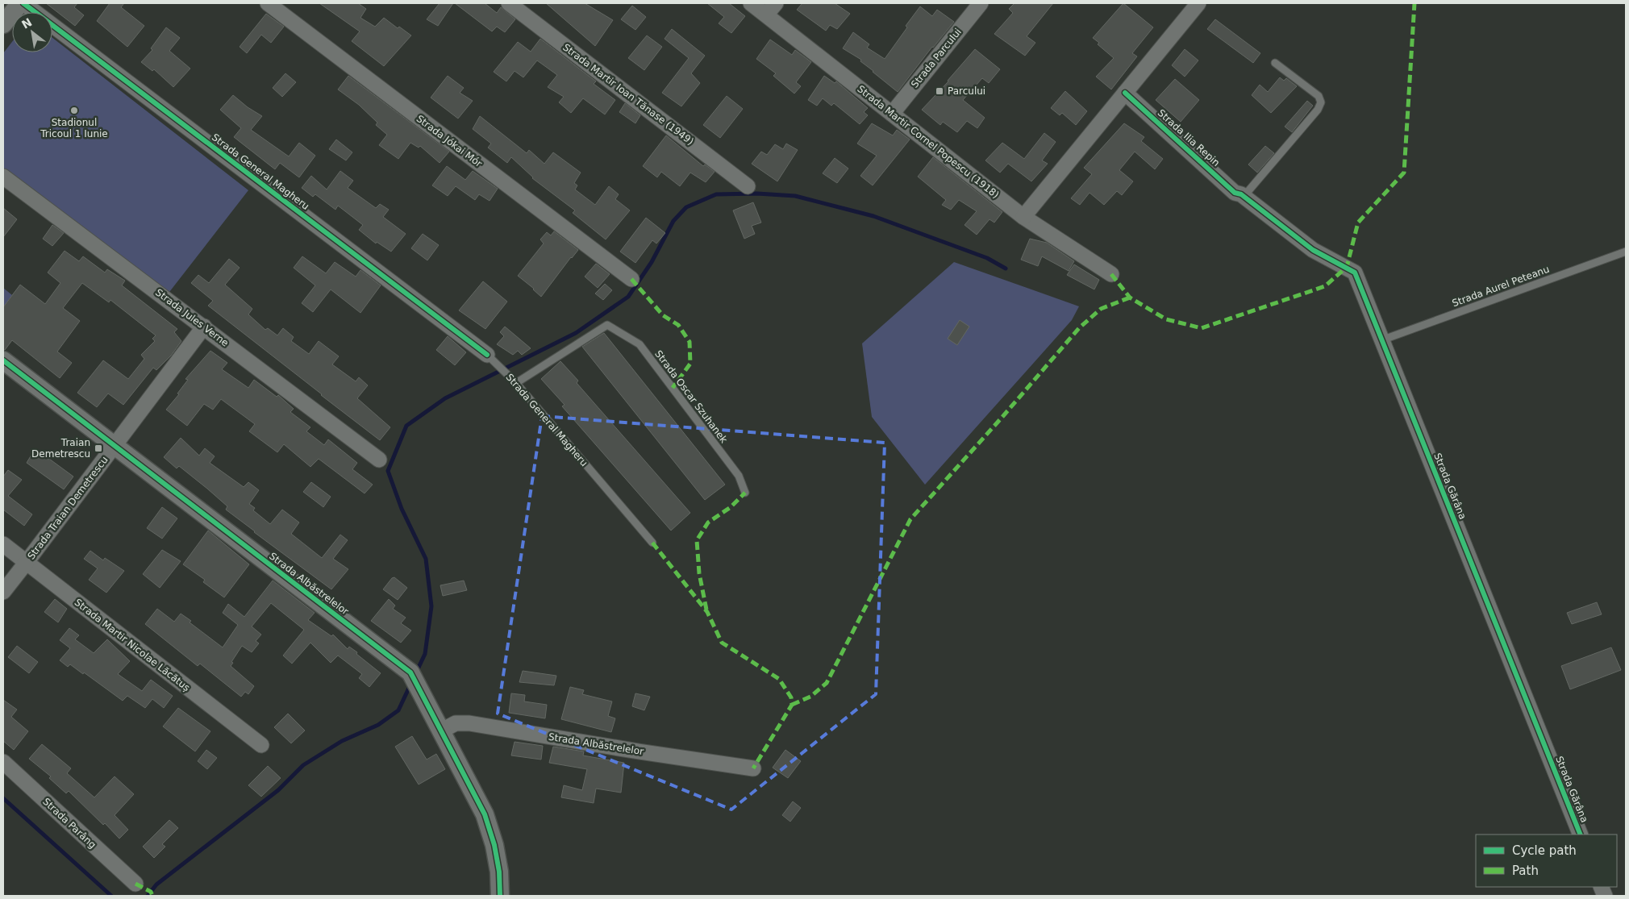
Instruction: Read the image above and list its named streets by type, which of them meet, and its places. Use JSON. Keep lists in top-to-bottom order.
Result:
{
  "streets": {
    "street": [
      "Strada Parcului",
      "Strada Martir Ioan Tănase (1949)",
      "Strada Ilia Repin",
      "Strada Jókai Mór",
      "Strada Martir Cornel Popescu (1918)",
      "Strada General Magheru",
      "Strada Jules Verne",
      "Strada Gărâna",
      "Strada Traian Demetrescu",
      "Strada Albăstrelelor",
      "Strada Martir Nicolae Lăcătuș",
      "Strada Parâng"
    ],
    "lane": ["Strada Aurel Peteanu", "Strada Oscar Szuhanek"]
  },
  "crossings": [
    ["Strada Parcului", "Strada Martir Cornel Popescu (1918)"],
    ["Strada Ilia Repin", "Strada Gărâna"],
    ["Strada General Magheru", "Strada Oscar Szuhanek"],
    ["Strada Aurel Peteanu", "Strada Gărâna"],
    ["Strada Jules Verne", "Strada Traian Demetrescu"],
    ["Strada Traian Demetrescu", "Strada Albăstrelelor"],
    ["Strada Traian Demetrescu", "Strada Martir Nicolae Lăcătuș"]
  ],
  "places": {
    "transit": ["Parcului", "Traian Demetrescu"],
    "other": ["Stadionul Tricoul 1 Iunie"]
  },
  "legend": ["Cycle path", "Path"],
  "north": "top left"
}
